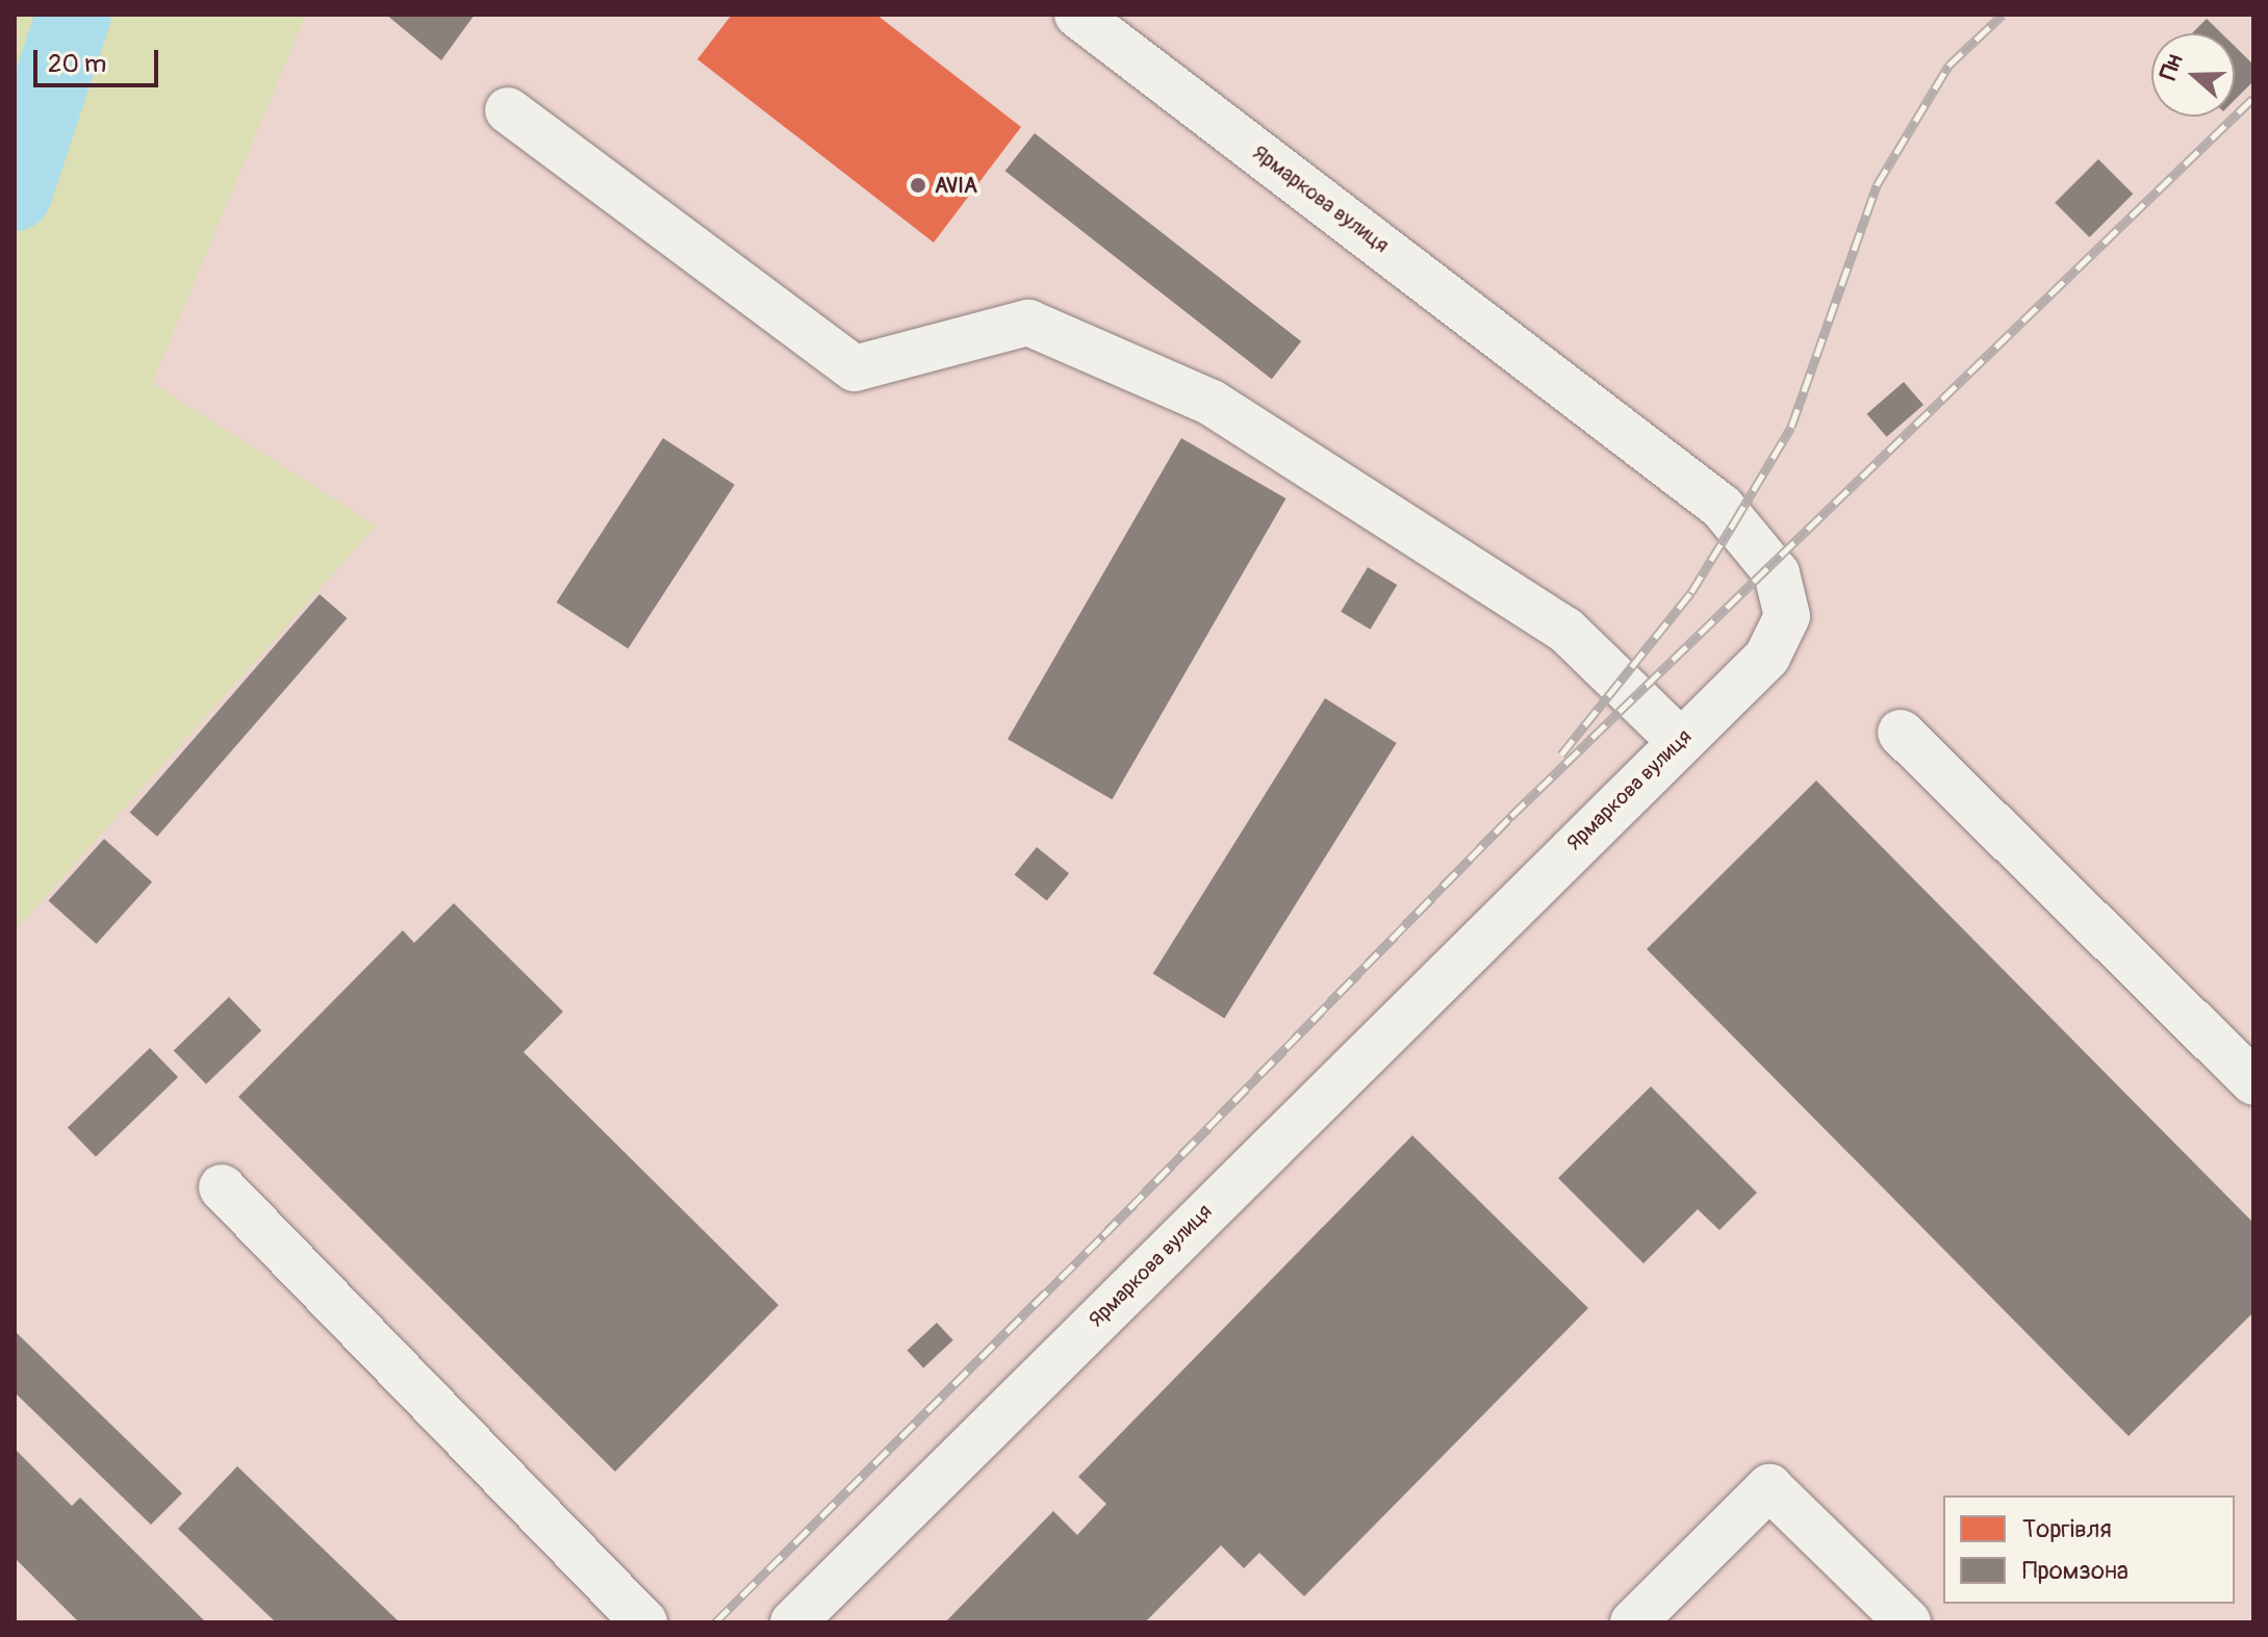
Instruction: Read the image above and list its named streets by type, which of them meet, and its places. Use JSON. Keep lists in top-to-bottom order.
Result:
{
  "streets": {
    "street": ["Ярмаркова вулиця"]
  },
  "places": ["AVIA"],
  "legend": ["Торгівля", "Промзона"],
  "scale_bar": "20 m",
  "north": "left"
}
